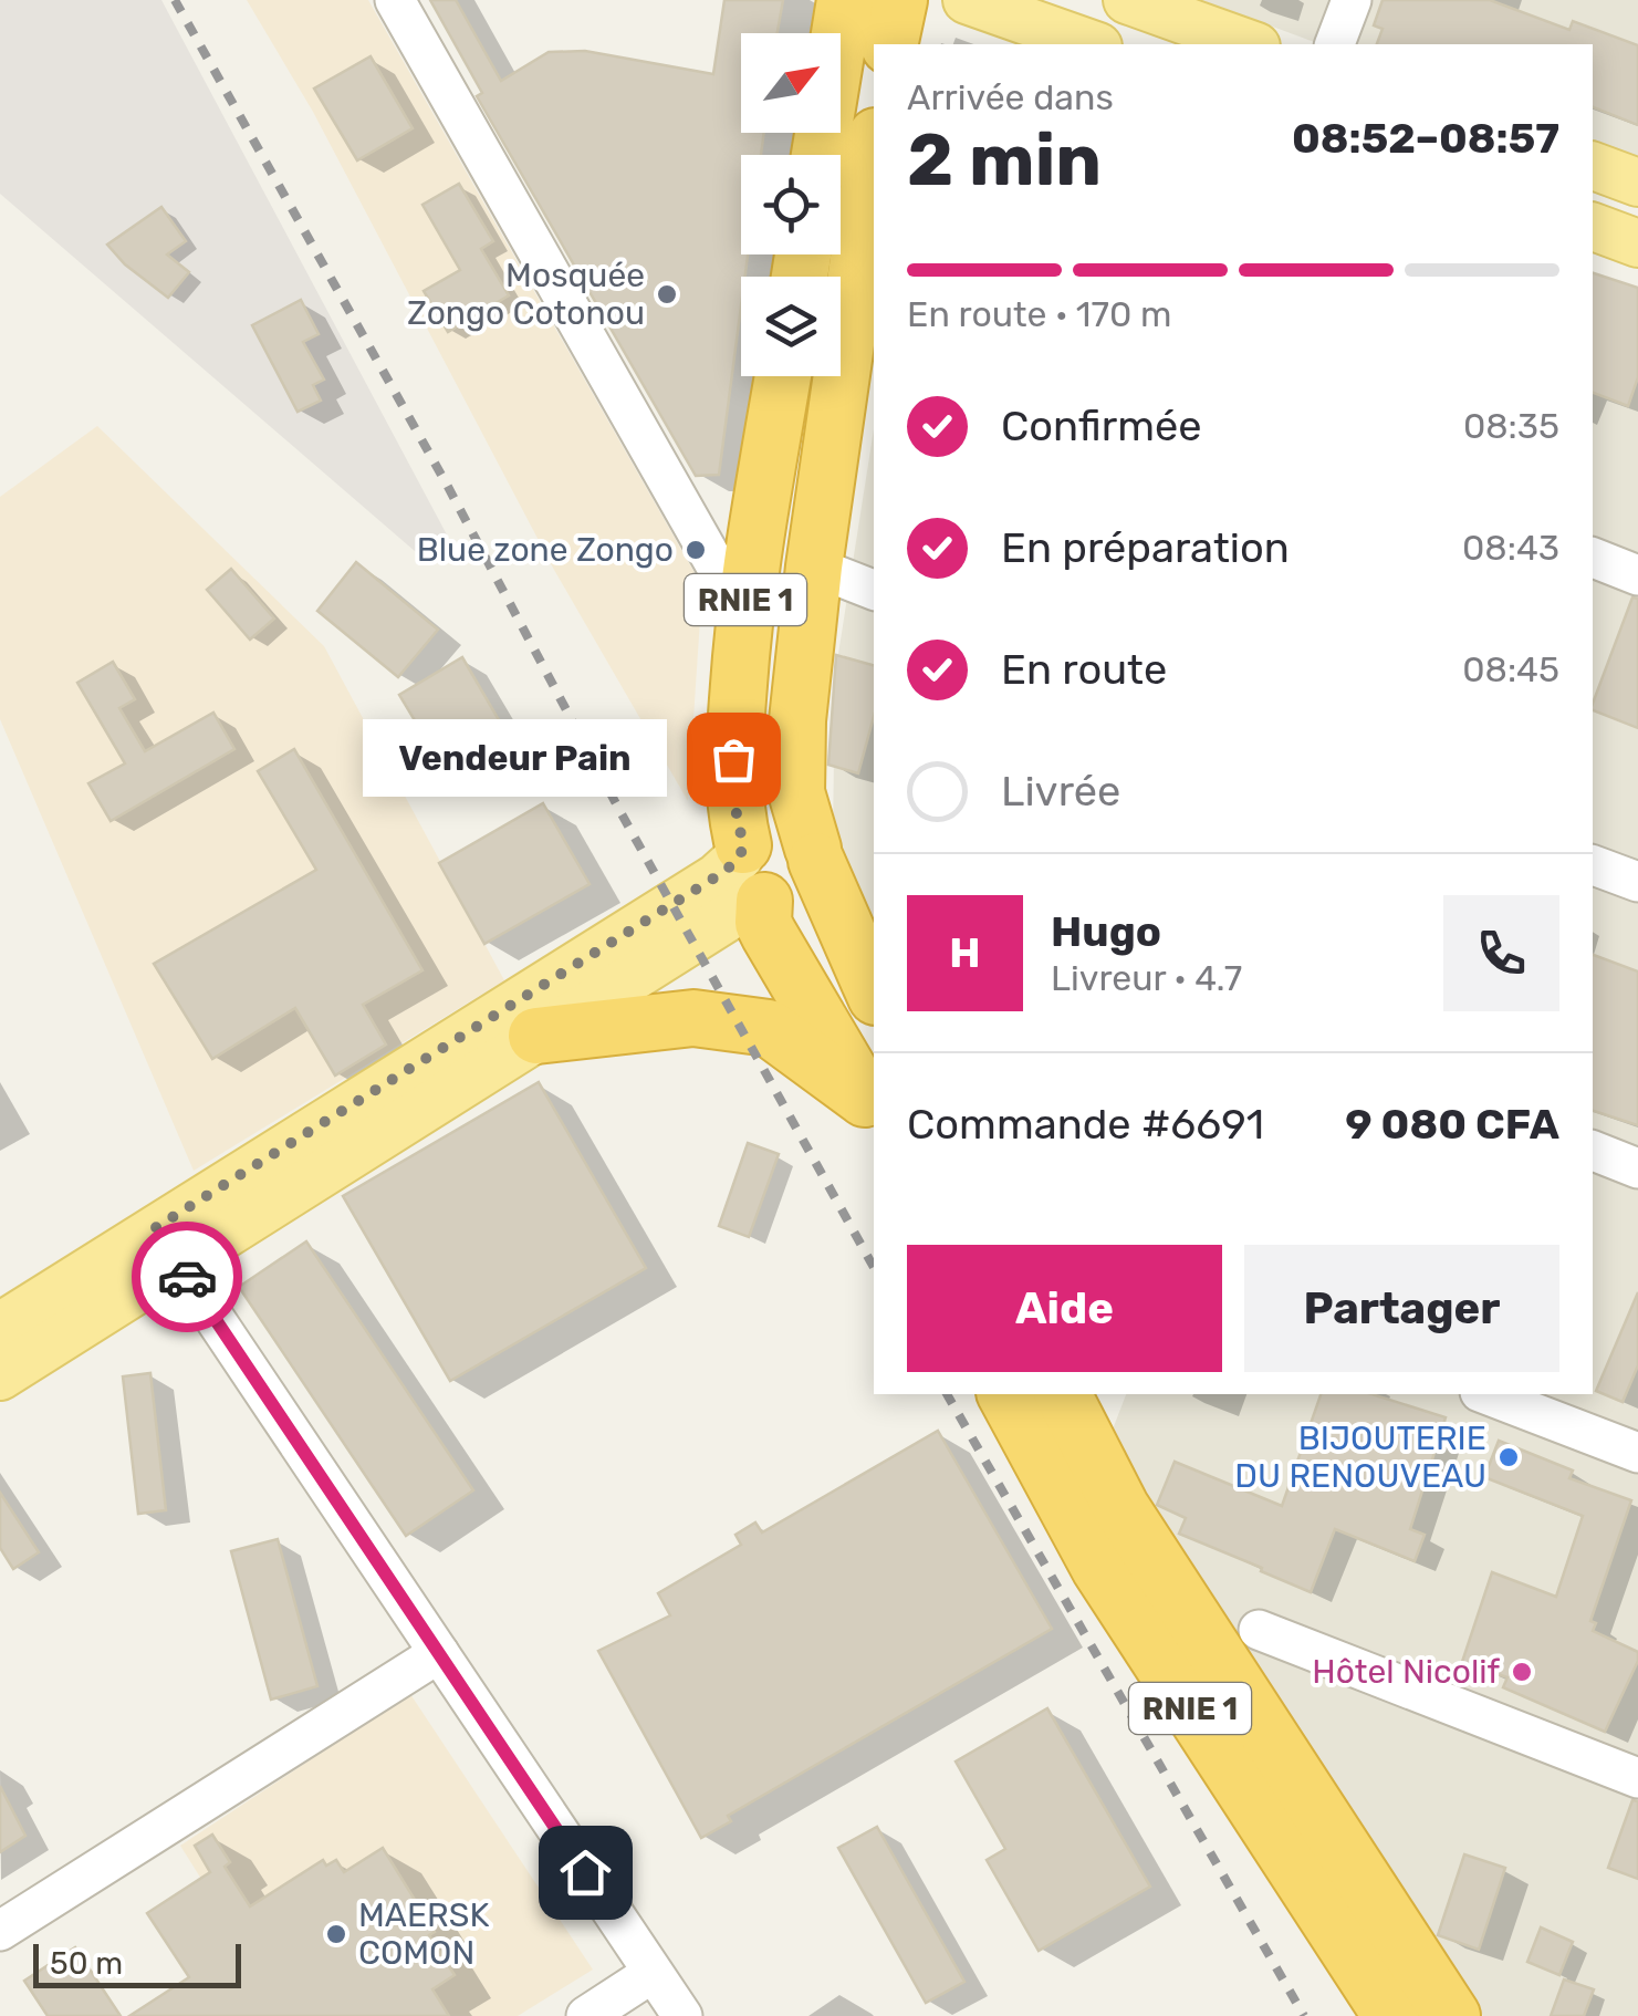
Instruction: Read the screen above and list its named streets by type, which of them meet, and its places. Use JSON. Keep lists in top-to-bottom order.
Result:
{
  "streets": {
    "highway": ["RNIE 1"]
  },
  "places": [
    "Mosquée Zongo Cotonou",
    "Blue zone Zongo",
    "Vendeur Pain",
    "BIJOUTERIE DU RENOUVEAU",
    "Hôtel Nicolif",
    "MAERSK COMON"
  ],
  "scale_bar": "50 m",
  "north": "top right",
  "page": {
    "heading": ["2 min", "Arrivée dans", "08:52–08:57"],
    "panel": [
      "Hugo",
      "Livreur · 4.7",
      "Commande #6691",
      "9 080 CFA"
    ],
    "bar": "En route · 170 m",
    "list": [
      ["Confirmée", "08:35"],
      ["En préparation", "08:43"],
      ["En route", "08:45"],
      "Livrée"
    ],
    "bubble": "Vendeur Pain",
    "round": "H",
    "buttons": ["Aide", "Partager"],
    "scale": "50 m"
  }
}
